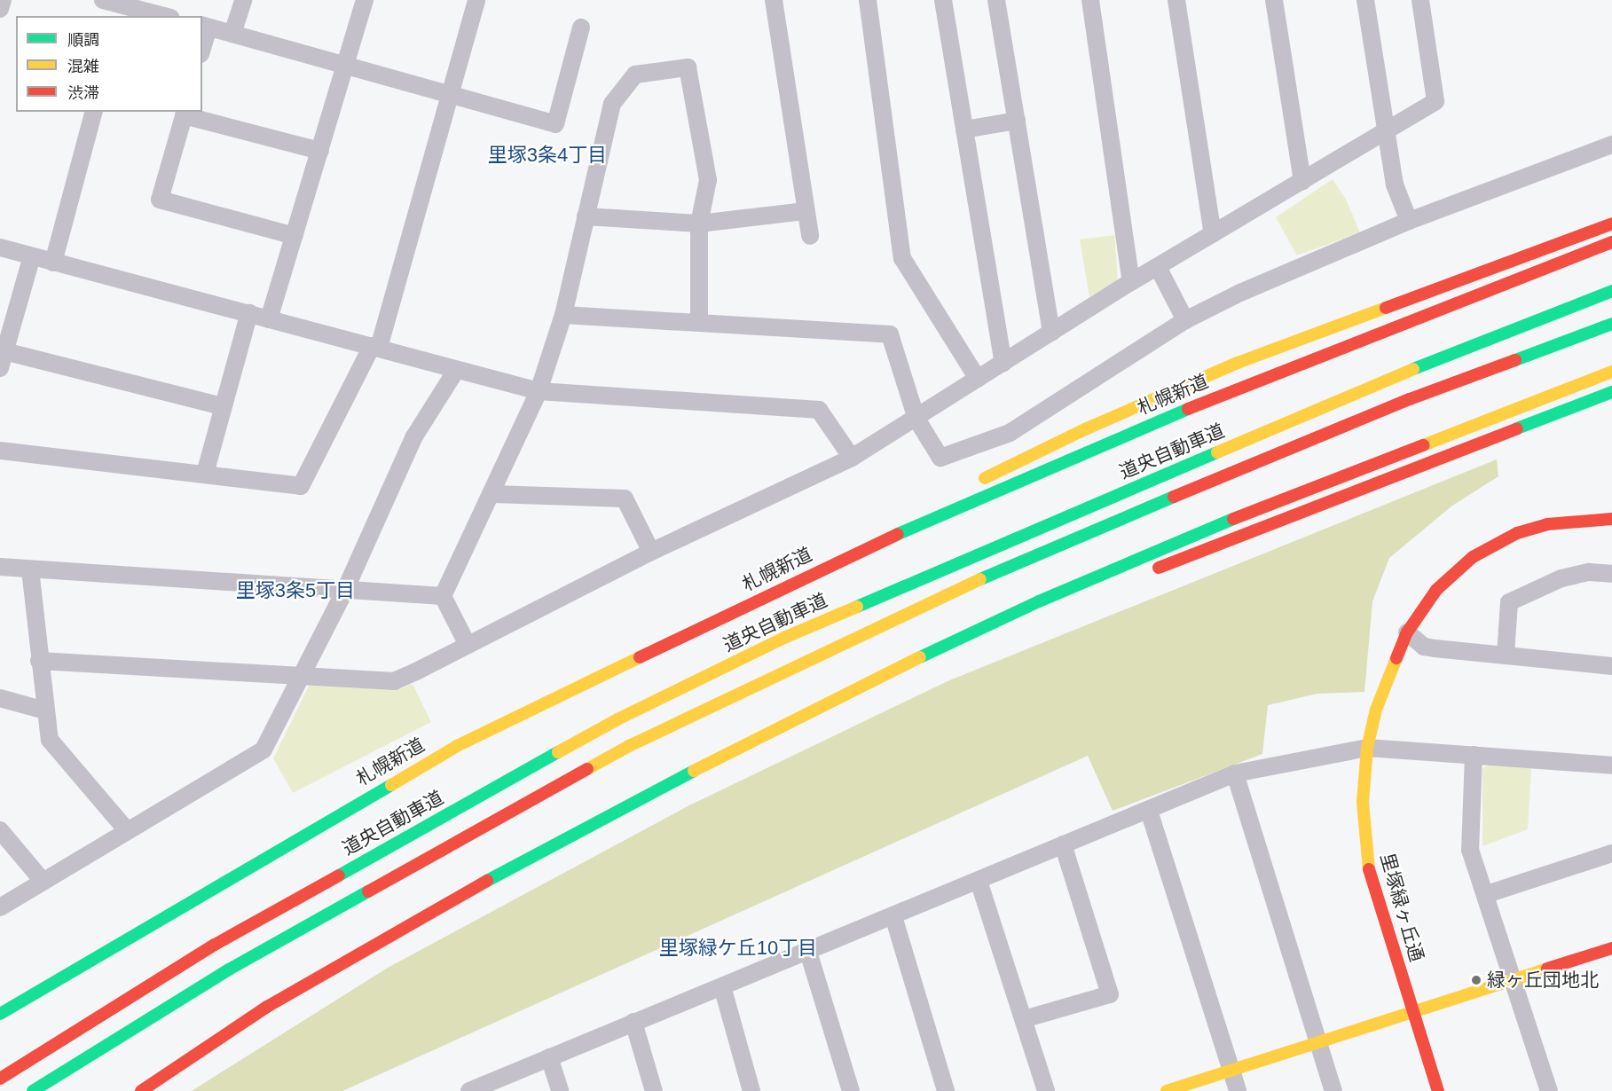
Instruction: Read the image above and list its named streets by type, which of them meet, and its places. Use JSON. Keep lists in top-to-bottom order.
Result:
{
  "streets": {
    "main road": ["札幌新道", "道央自動車道", "里塚緑ヶ丘通"]
  },
  "districts": ["里塚3条4丁目", "里塚3条5丁目", "里塚緑ケ丘10丁目"],
  "places": ["緑ヶ丘団地北"],
  "legend": ["順調", "混雑", "渋滞"]
}
